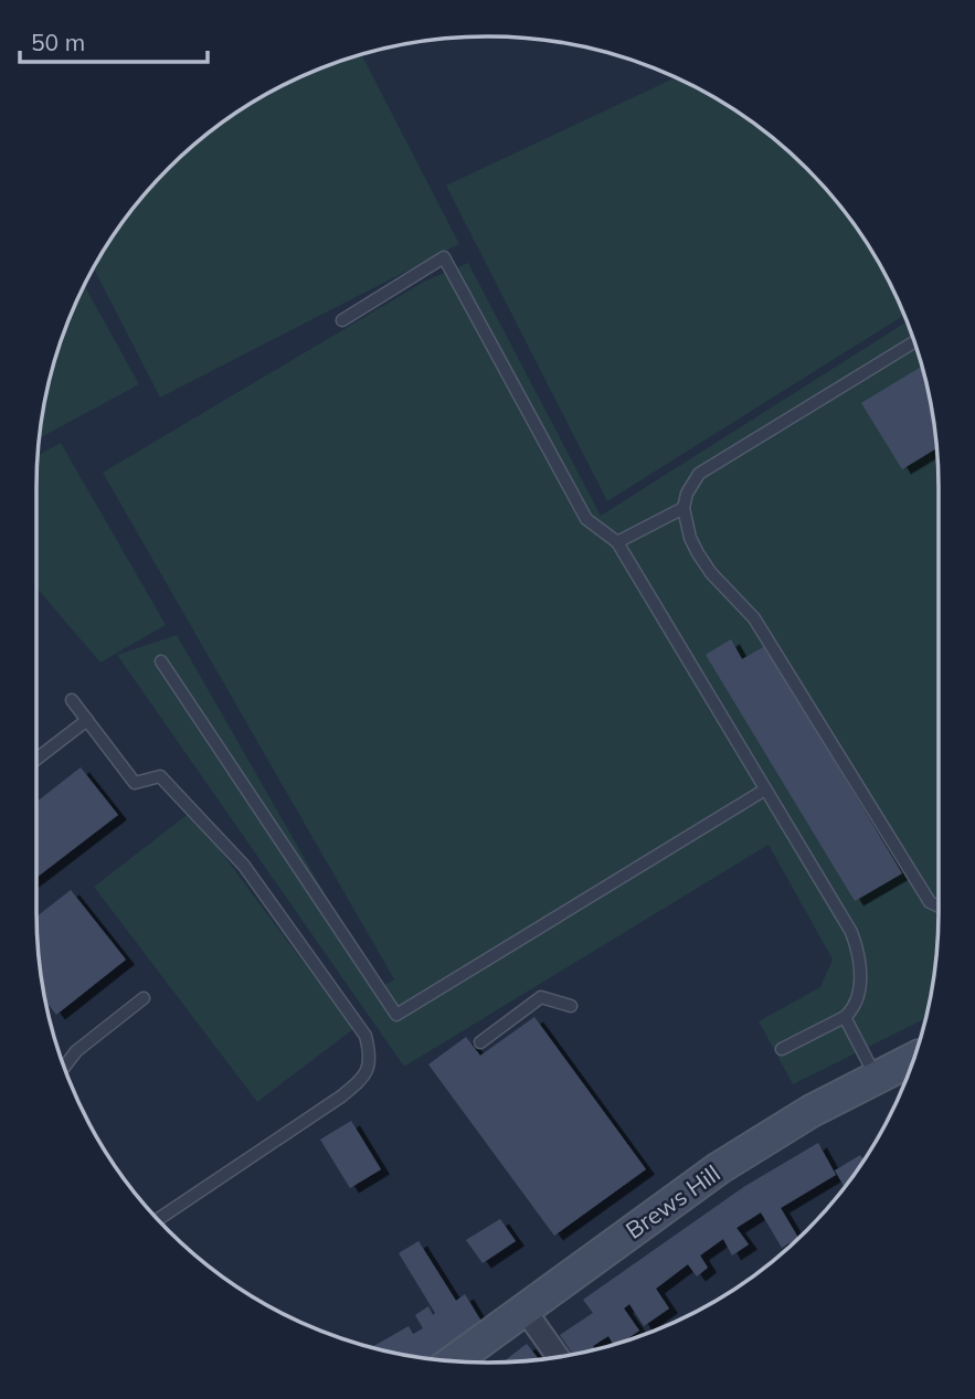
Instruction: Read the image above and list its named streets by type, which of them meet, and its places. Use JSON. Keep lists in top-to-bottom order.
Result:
{
  "streets": {
    "street": ["Brews Hill"]
  },
  "scale_bar": "50 m"
}
